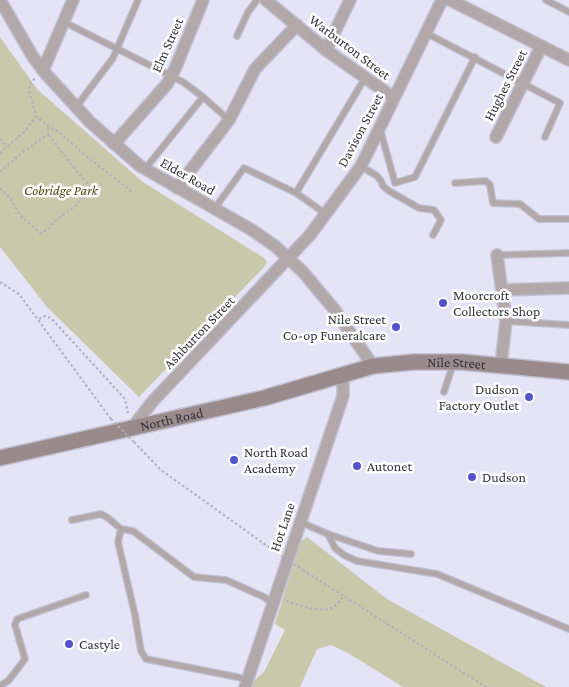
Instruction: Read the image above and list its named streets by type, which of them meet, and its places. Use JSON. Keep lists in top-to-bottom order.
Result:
{
  "streets": {
    "main road": ["Nile Street", "North Road"],
    "street": [
      "Elm Street",
      "Warburton Street",
      "Hughes Street",
      "Davison Street",
      "Elder Road",
      "Ashburton Street",
      "Hot Lane"
    ]
  },
  "crossings": [
    ["Elm Street", "Elder Road"],
    ["Warburton Street", "Davison Street"],
    ["Davison Street", "Elder Road"],
    ["Davison Street", "Ashburton Street"],
    ["Elder Road", "Ashburton Street"],
    ["Elder Road", "Nile Street"],
    ["Ashburton Street", "North Road"],
    ["Nile Street", "North Road"],
    ["Nile Street", "Hot Lane"],
    ["North Road", "Hot Lane"]
  ],
  "parks": ["Cobridge Park"],
  "places": [
    "Moorcroft Collectors Shop",
    "Nile Street Co-op Funeralcare",
    "Dudson Factory Outlet",
    "North Road Academy",
    "Autonet",
    "Dudson",
    "Castyle"
  ]
}
